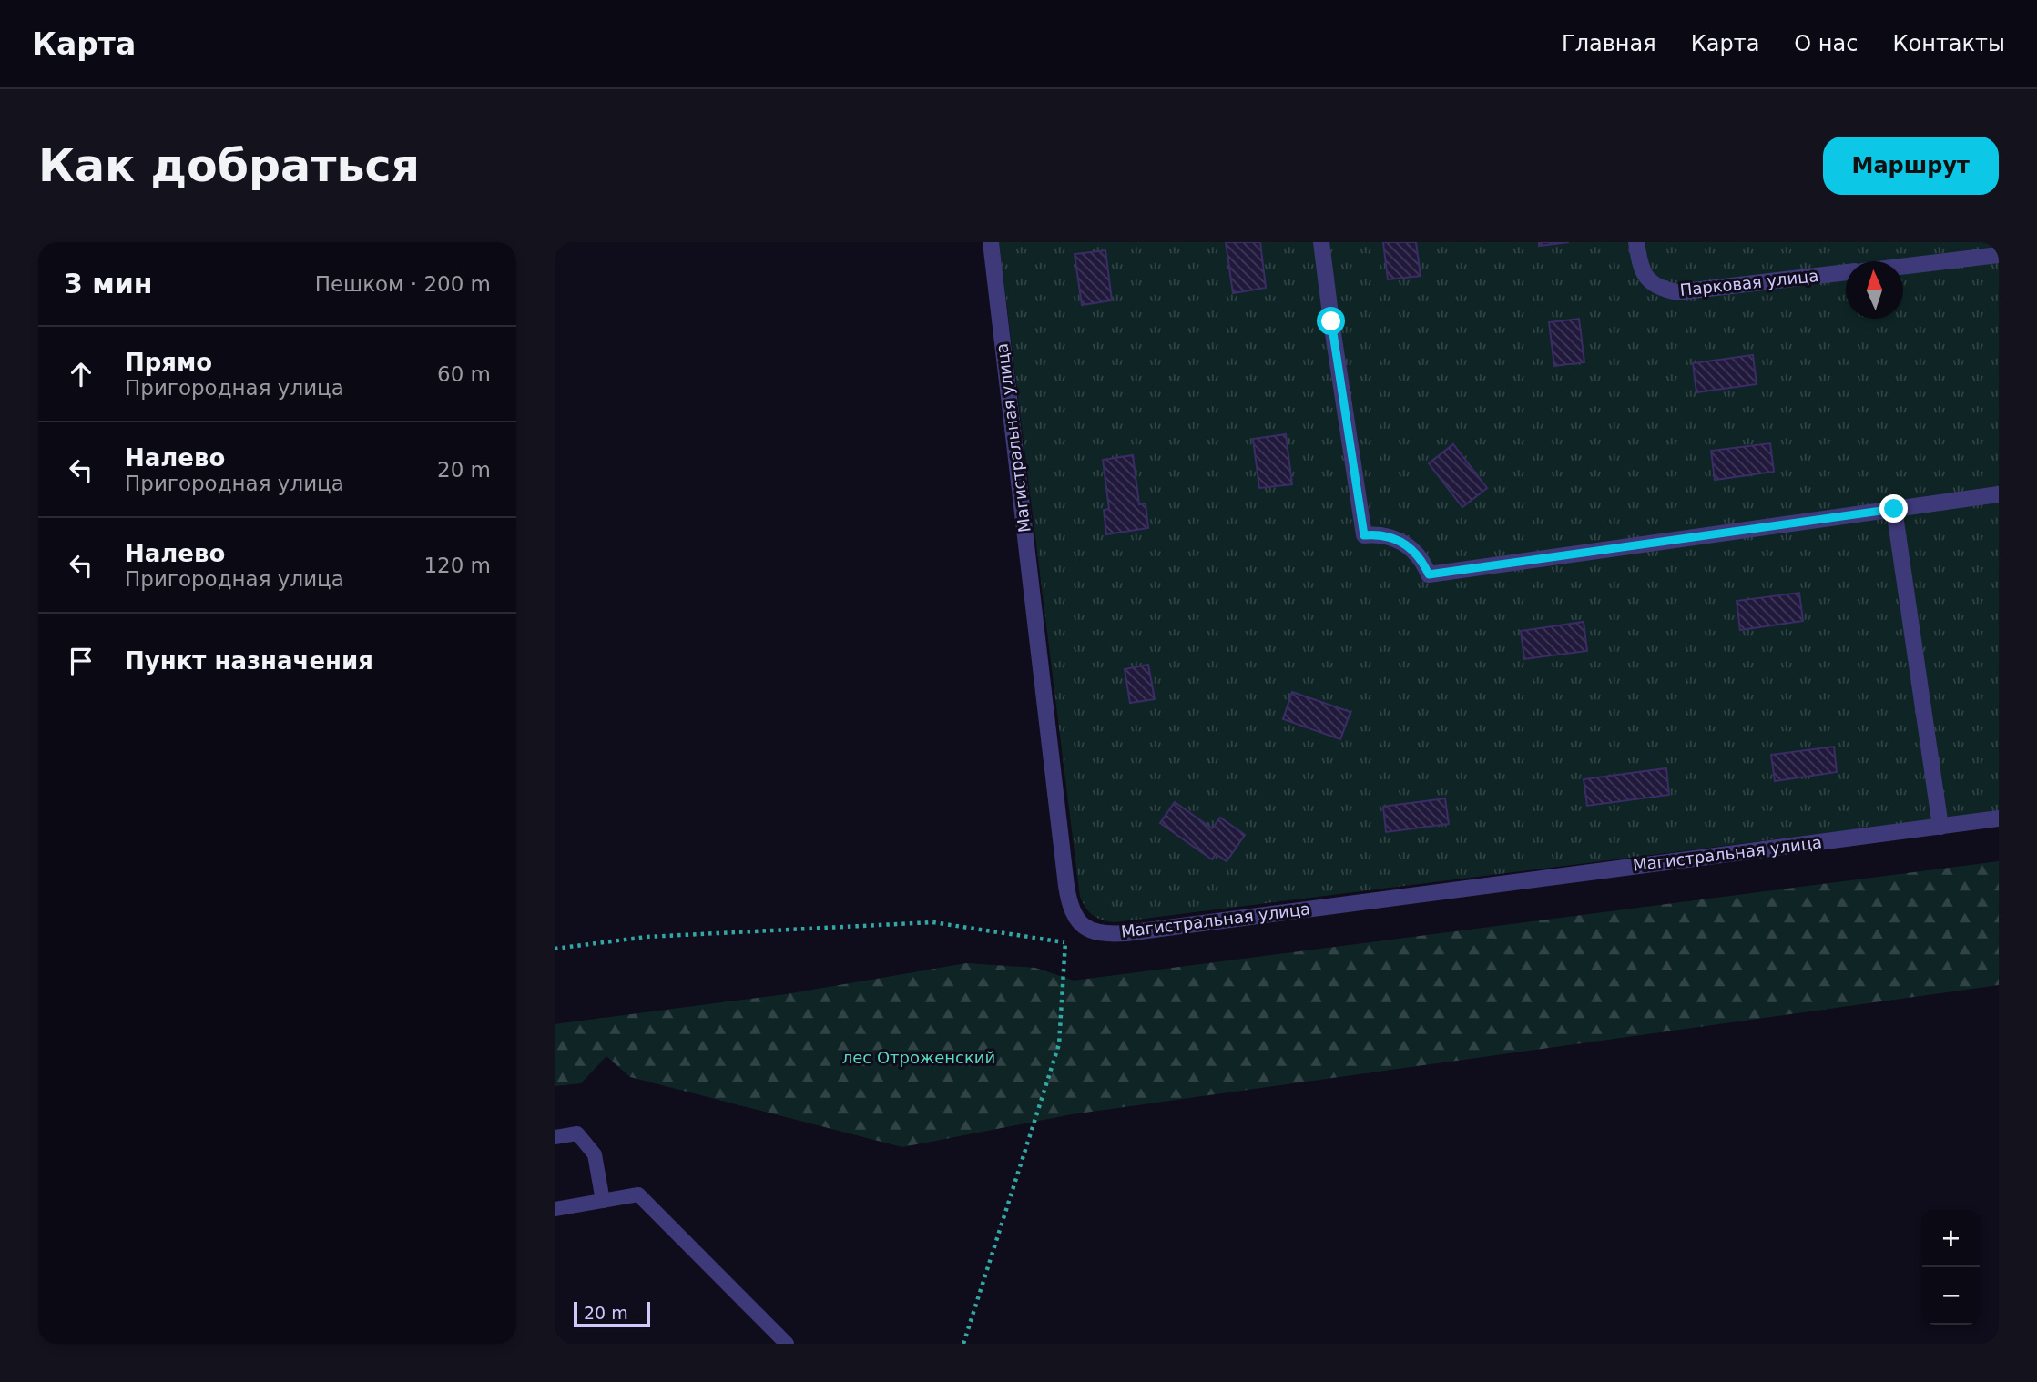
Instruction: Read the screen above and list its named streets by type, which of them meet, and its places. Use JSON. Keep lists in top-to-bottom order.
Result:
{
  "streets": {
    "street": ["Парковая улица", "Магистральная улица"]
  },
  "parks": ["лес Отроженский"],
  "scale_bar": "20 m",
  "north": "top",
  "page": {
    "header": "Карта",
    "nav": [
      "Главная",
      "Карта",
      "О нас",
      "Контакты"
    ],
    "buttons": "Маршрут",
    "title": "Как добраться",
    "heading": ["3 мин", "Пешком · 200 m"],
    "list": [
      ["Прямо", "Пригородная улица", "60 m"],
      ["Налево", "Пригородная улица", "20 m"],
      ["Налево", "Пригородная улица", "120 m"],
      "Пункт назначения"
    ],
    "map_buttons": ["+", "−"],
    "scale": "20 m"
  }
}
